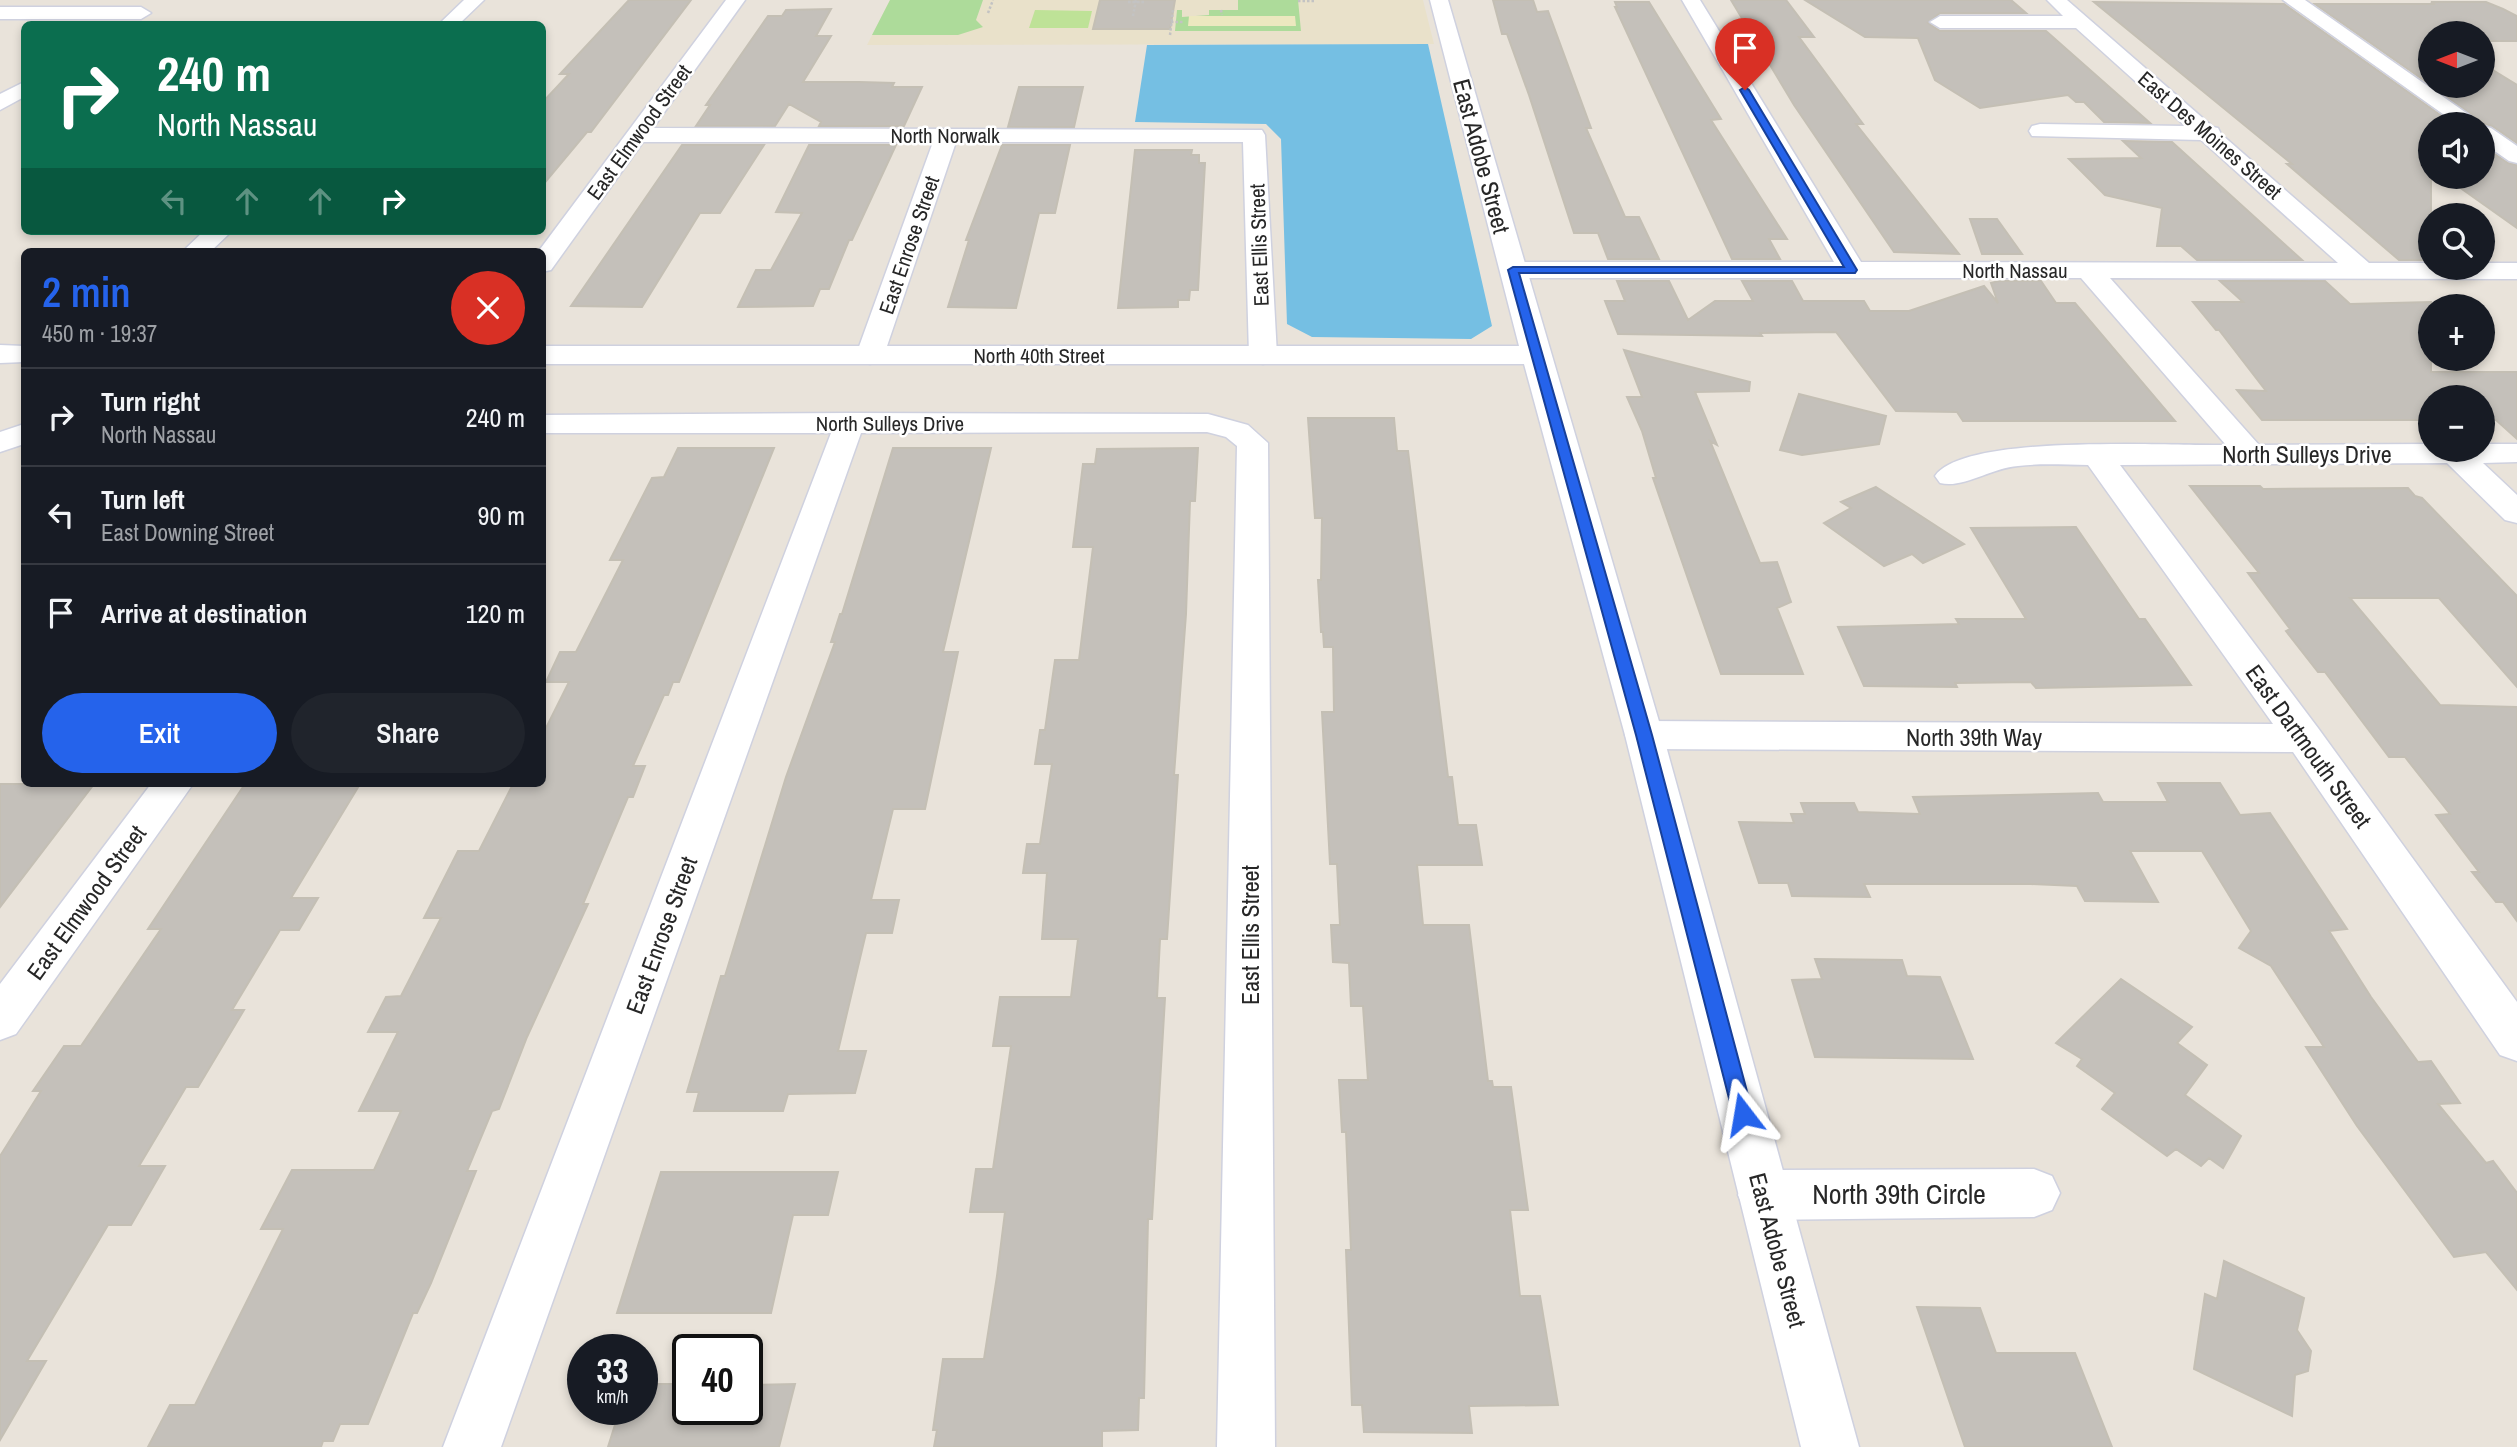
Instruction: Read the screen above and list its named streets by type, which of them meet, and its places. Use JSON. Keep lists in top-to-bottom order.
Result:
{
  "streets": {
    "street": [
      "East Elmwood Street",
      "North Norwalk",
      "East Des Moines Street",
      "East Adobe Street",
      "East Enrose Street",
      "East Ellis Street",
      "North Nassau",
      "North 40th Street",
      "North Sulleys Drive",
      "North 39th Way",
      "East Dartmouth Street",
      "North 39th Circle"
    ]
  },
  "crossings": [
    ["East Elmwood Street", "North Norwalk"],
    ["North Norwalk", "East Enrose Street"],
    ["North Norwalk", "East Ellis Street"],
    ["East Des Moines Street", "North Nassau"],
    ["East Adobe Street", "North Nassau"],
    ["East Adobe Street", "North 40th Street"],
    ["East Adobe Street", "North 39th Way"],
    ["East Adobe Street", "North 39th Circle"],
    ["East Enrose Street", "North 40th Street"],
    ["East Enrose Street", "North Sulleys Drive"],
    ["East Ellis Street", "North 40th Street"],
    ["East Ellis Street", "North Sulleys Drive"],
    ["North Sulleys Drive", "East Dartmouth Street"],
    ["North 39th Way", "East Dartmouth Street"]
  ],
  "north": "left",
  "page": {
    "map_buttons": ["+", "−"],
    "turn": ["240 m", "North Nassau"],
    "heading": ["2 min", "450 m · 19:37"],
    "list": [
      {
        "name": "Turn right",
        "note": "North Nassau",
        "value": "240 m"
      },
      {
        "name": "Turn left",
        "note": "East Downing Street",
        "value": "90 m"
      },
      {
        "name": "Arrive at destination",
        "value": "120 m"
      }
    ],
    "buttons": ["Exit", "Share"],
    "speed": "33 km/h",
    "limit": "40"
  }
}
